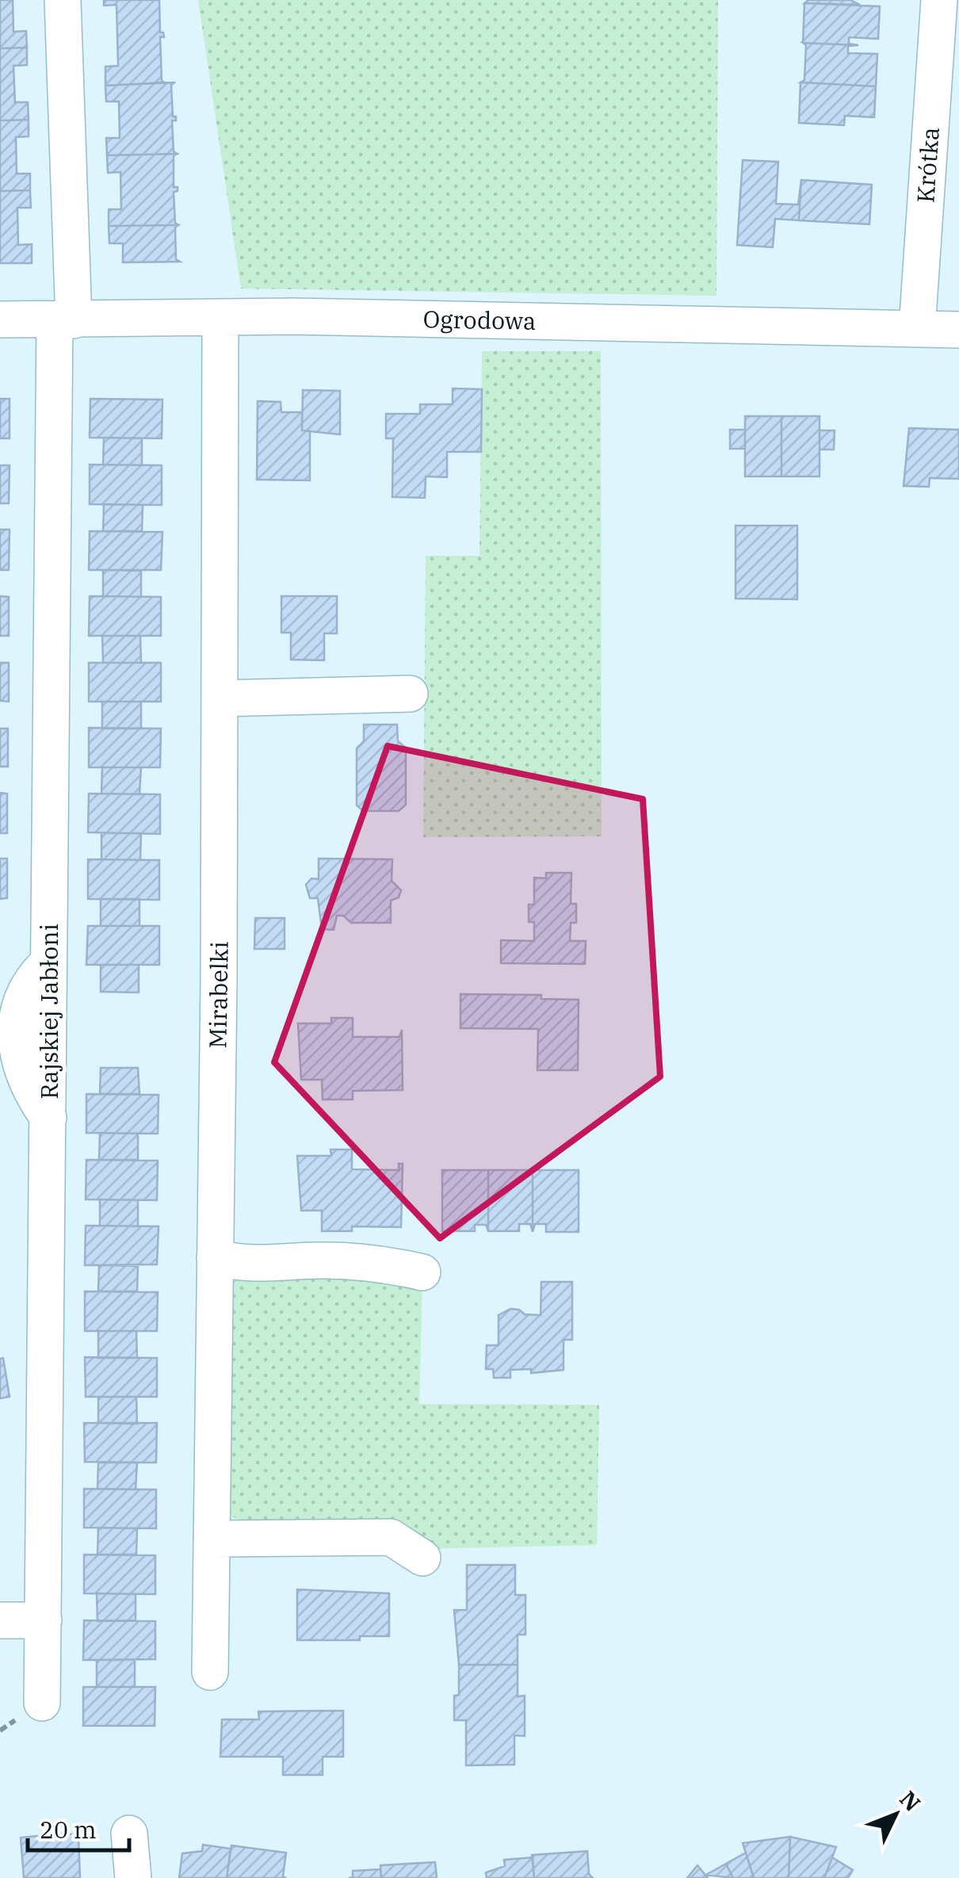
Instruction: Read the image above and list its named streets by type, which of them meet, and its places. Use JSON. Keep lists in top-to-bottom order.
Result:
{
  "streets": {
    "street": [
      "Krótka",
      "Ogrodowa",
      "Mirabelki",
      "Rajskiej Jabłoni"
    ]
  },
  "crossings": [
    ["Krótka", "Ogrodowa"],
    ["Ogrodowa", "Mirabelki"],
    ["Ogrodowa", "Rajskiej Jabłoni"]
  ],
  "scale_bar": "20 m",
  "north": "top right"
}
